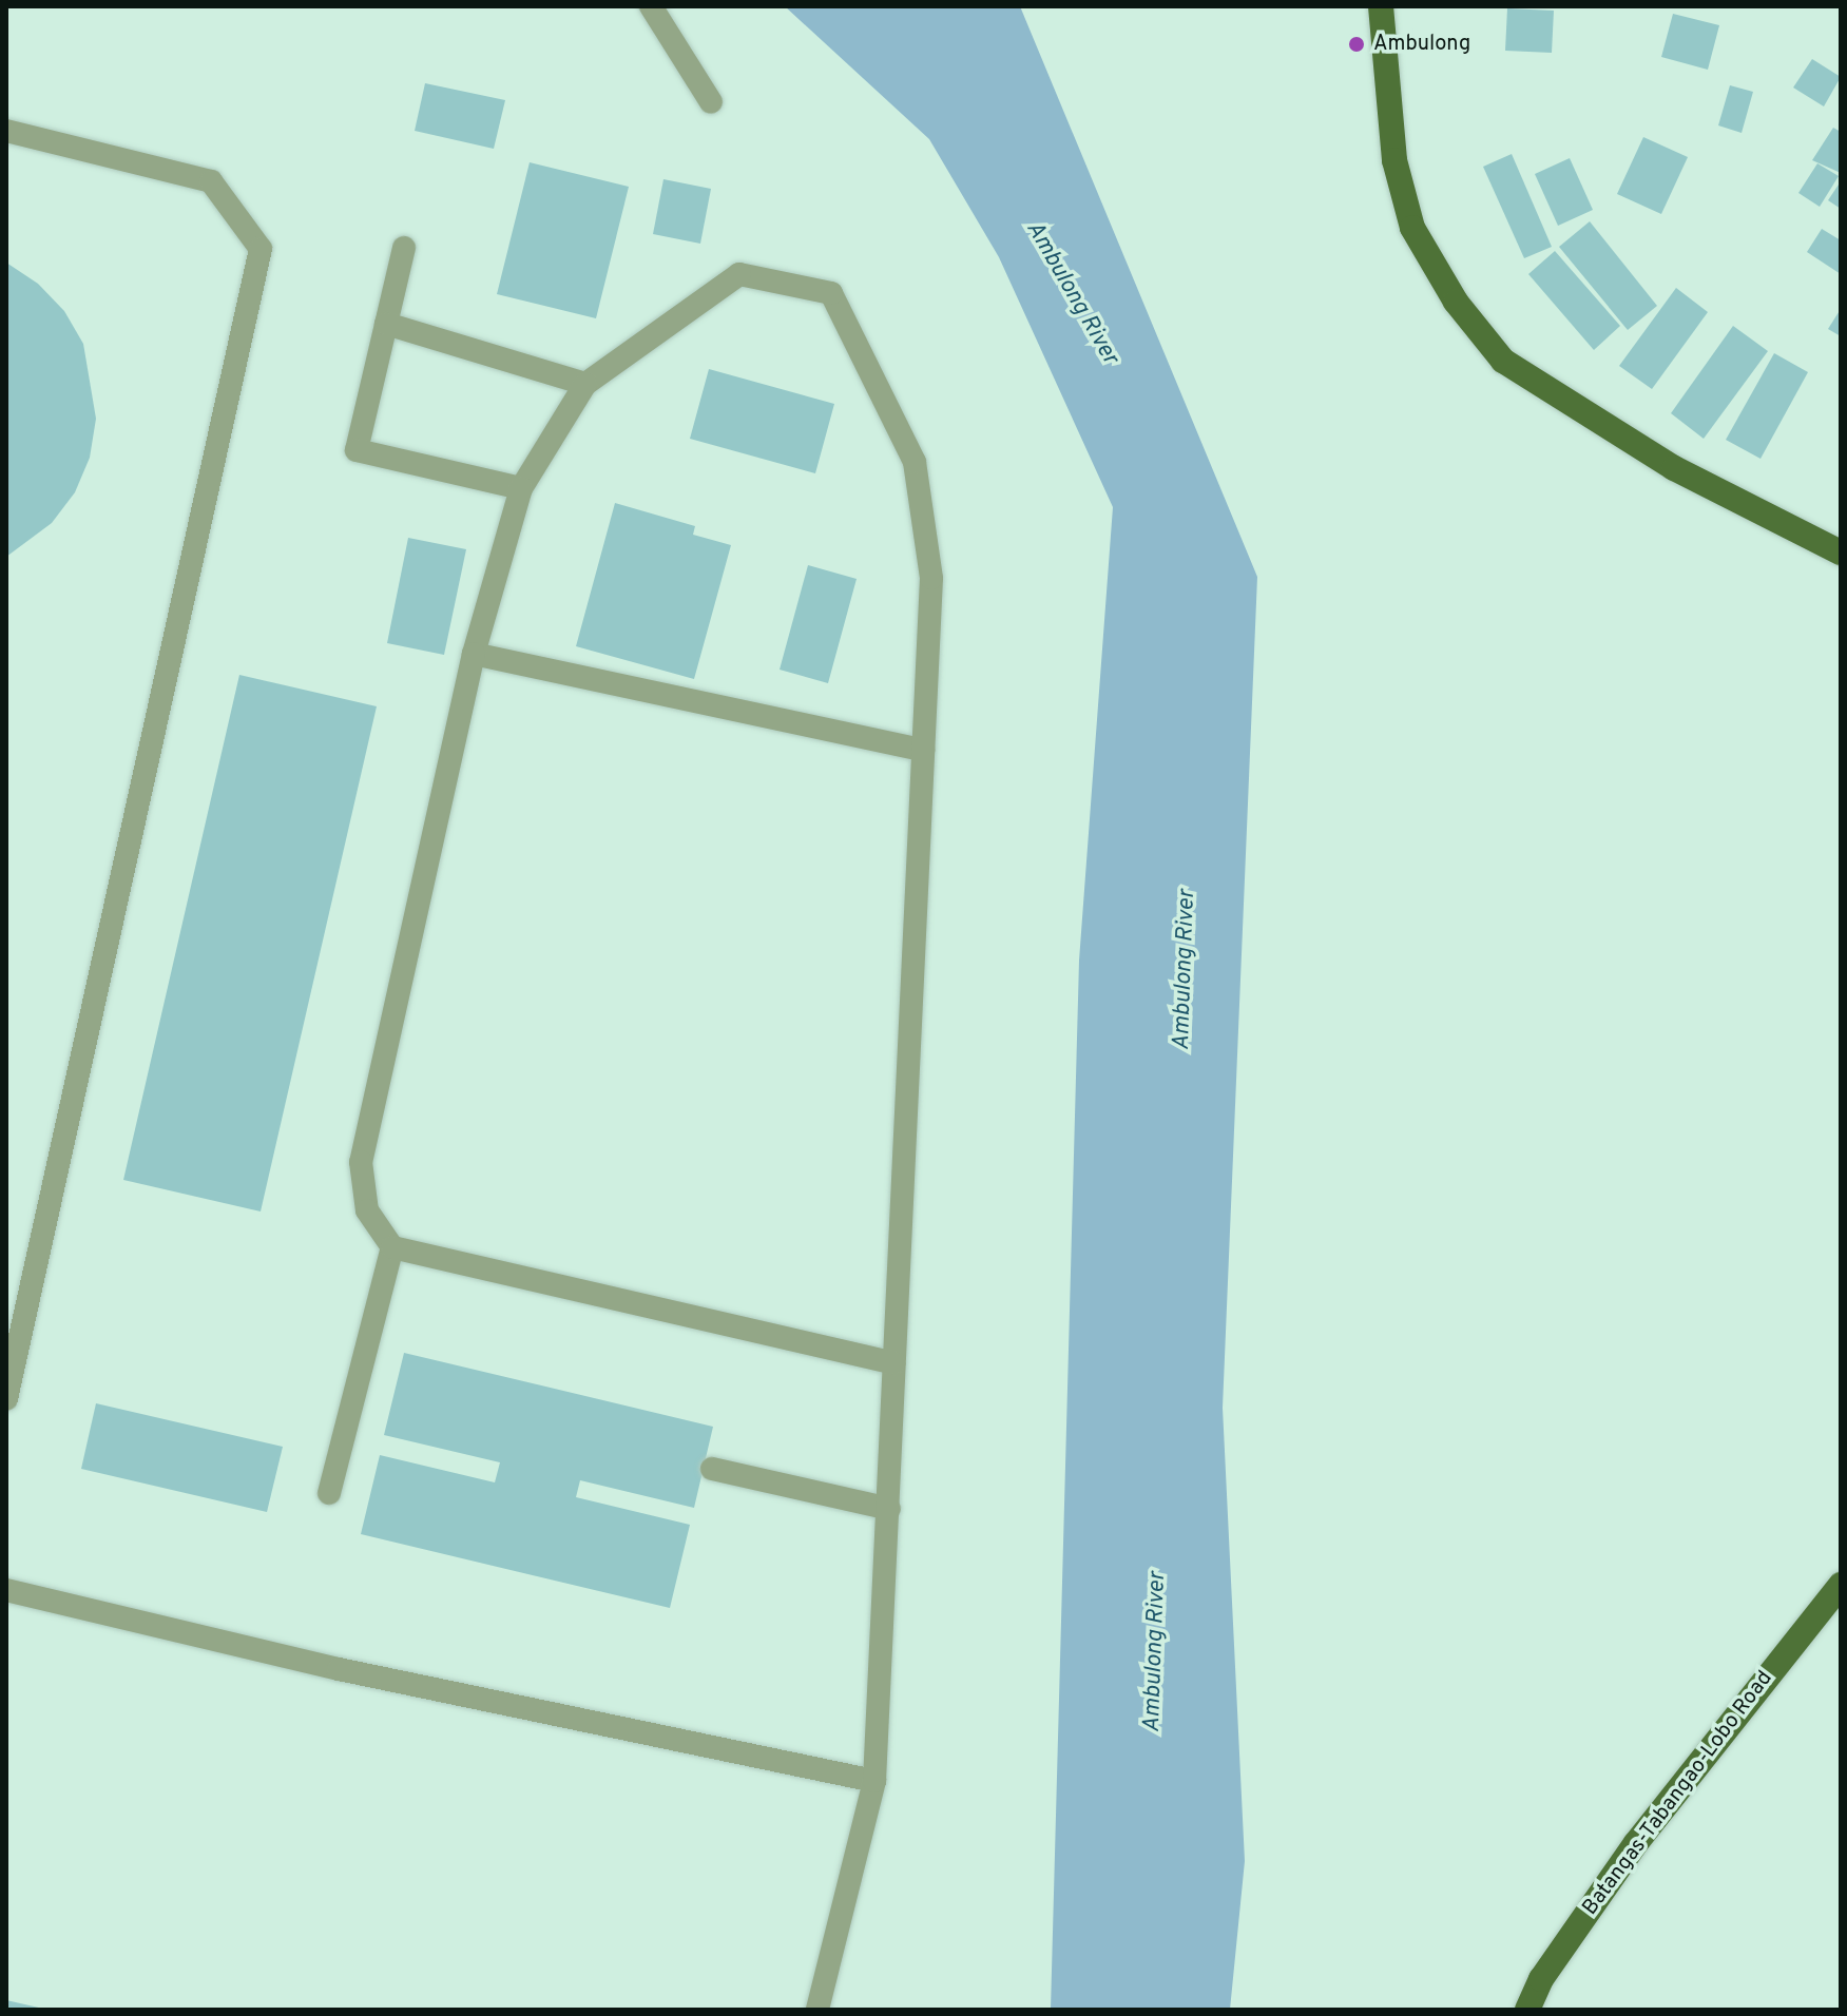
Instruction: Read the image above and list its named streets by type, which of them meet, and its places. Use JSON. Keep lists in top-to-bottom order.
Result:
{
  "streets": {
    "main road": ["Batangas-Tabangao-Lobo Road"]
  },
  "water": ["Ambulong River"],
  "places": ["Ambulong"]
}
